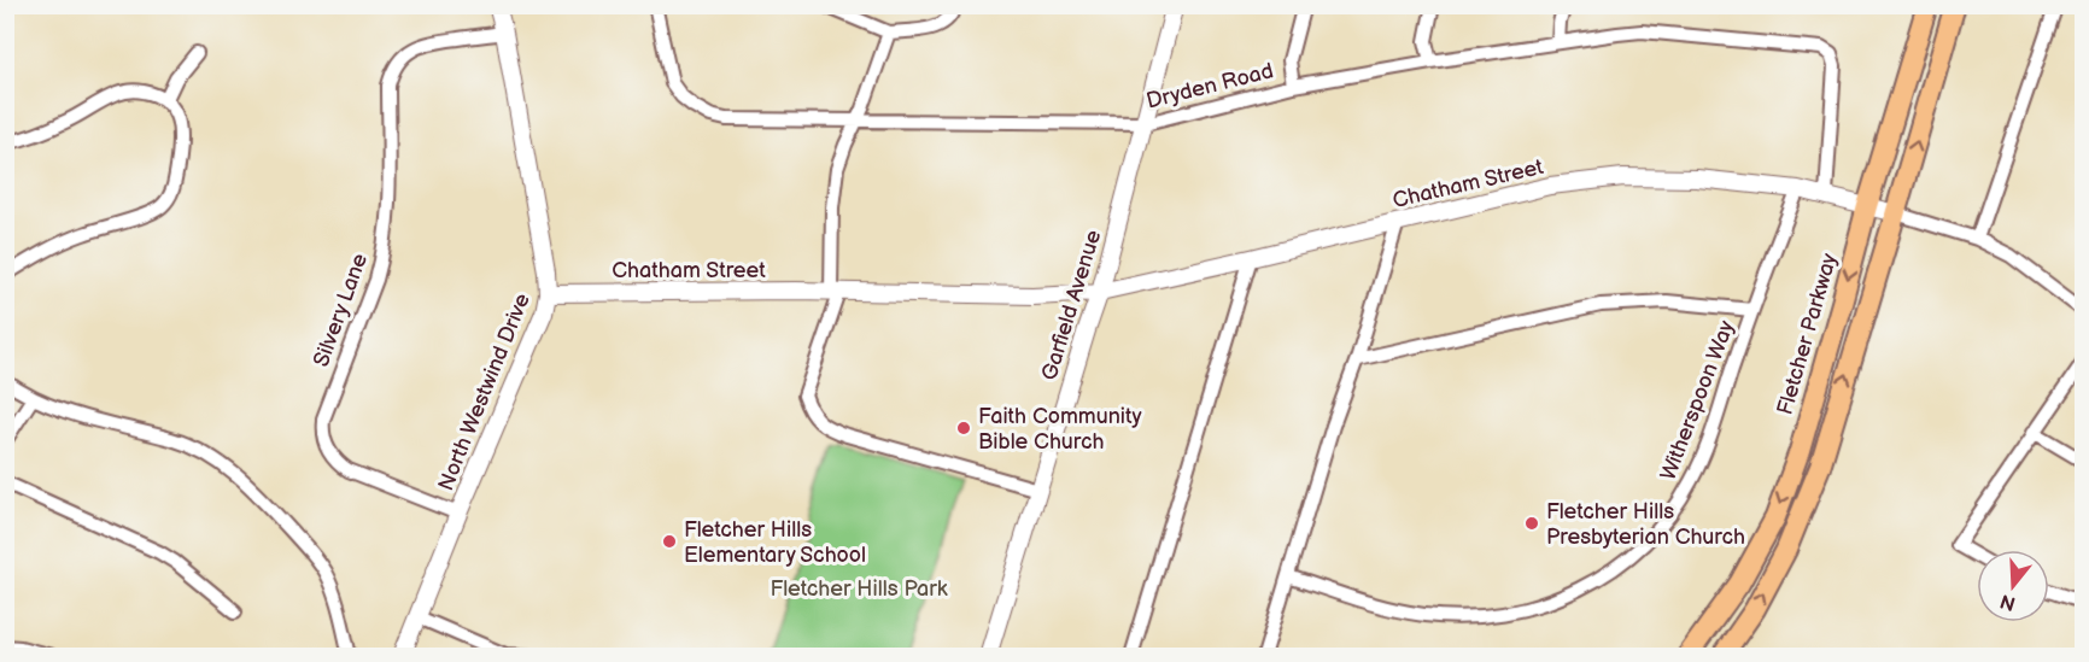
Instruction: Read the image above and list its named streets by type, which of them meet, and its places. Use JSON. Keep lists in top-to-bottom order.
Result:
{
  "streets": {
    "main road": ["Fletcher Parkway"],
    "street": [
      "Dryden Road",
      "Chatham Street",
      "Garfield Avenue",
      "Silvery Lane",
      "North Westwind Drive",
      "Witherspoon Way"
    ]
  },
  "crossings": [
    ["Dryden Road", "Chatham Street"],
    ["Dryden Road", "Garfield Avenue"],
    ["Chatham Street", "Garfield Avenue"],
    ["Chatham Street", "Fletcher Parkway"],
    ["Chatham Street", "North Westwind Drive"],
    ["Chatham Street", "Witherspoon Way"],
    ["Silvery Lane", "North Westwind Drive"]
  ],
  "parks": ["Fletcher Hills Park"],
  "places": ["Faith Community Bible Church", "Fletcher Hills Presbyterian Church", "Fletcher Hills Elementary School"],
  "north": "bottom"
}
